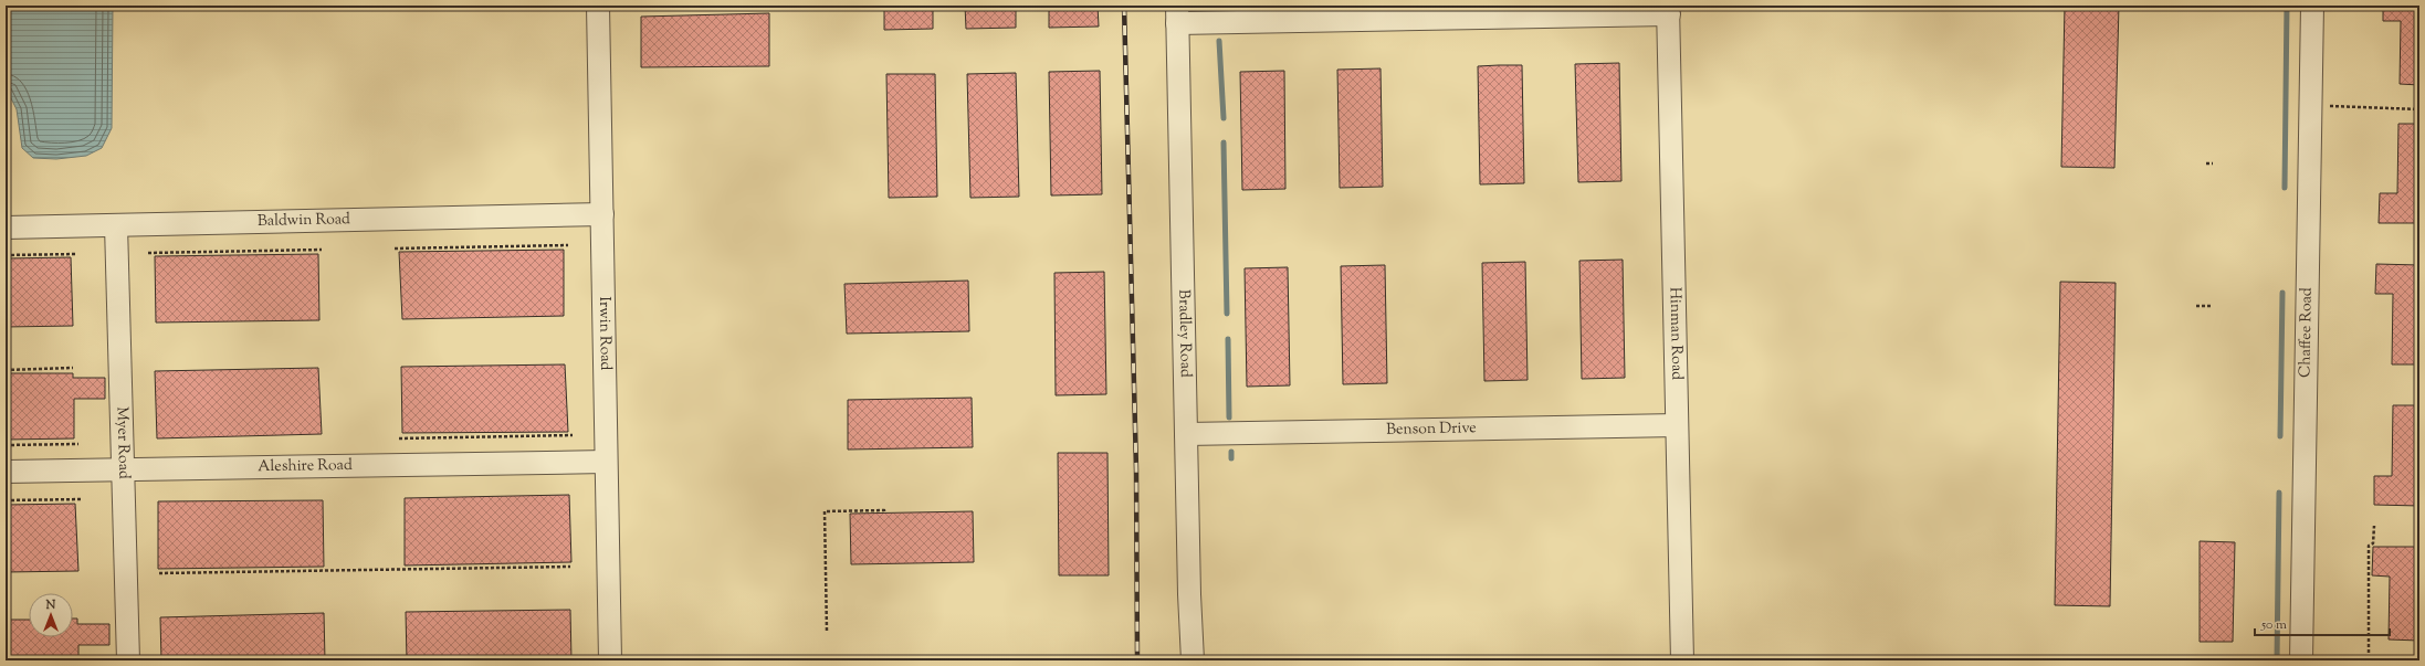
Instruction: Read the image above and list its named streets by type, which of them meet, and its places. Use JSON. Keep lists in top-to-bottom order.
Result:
{
  "streets": {
    "street": [
      "Baldwin Road",
      "Irwin Road",
      "Bradley Road",
      "Hinman Road",
      "Chaffee Road",
      "Benson Drive",
      "Myer Road",
      "Aleshire Road"
    ]
  },
  "crossings": [
    ["Baldwin Road", "Irwin Road"],
    ["Baldwin Road", "Myer Road"],
    ["Irwin Road", "Aleshire Road"],
    ["Bradley Road", "Benson Drive"],
    ["Hinman Road", "Benson Drive"],
    ["Myer Road", "Aleshire Road"]
  ],
  "scale_bar": "50 m",
  "north": "top"
}
